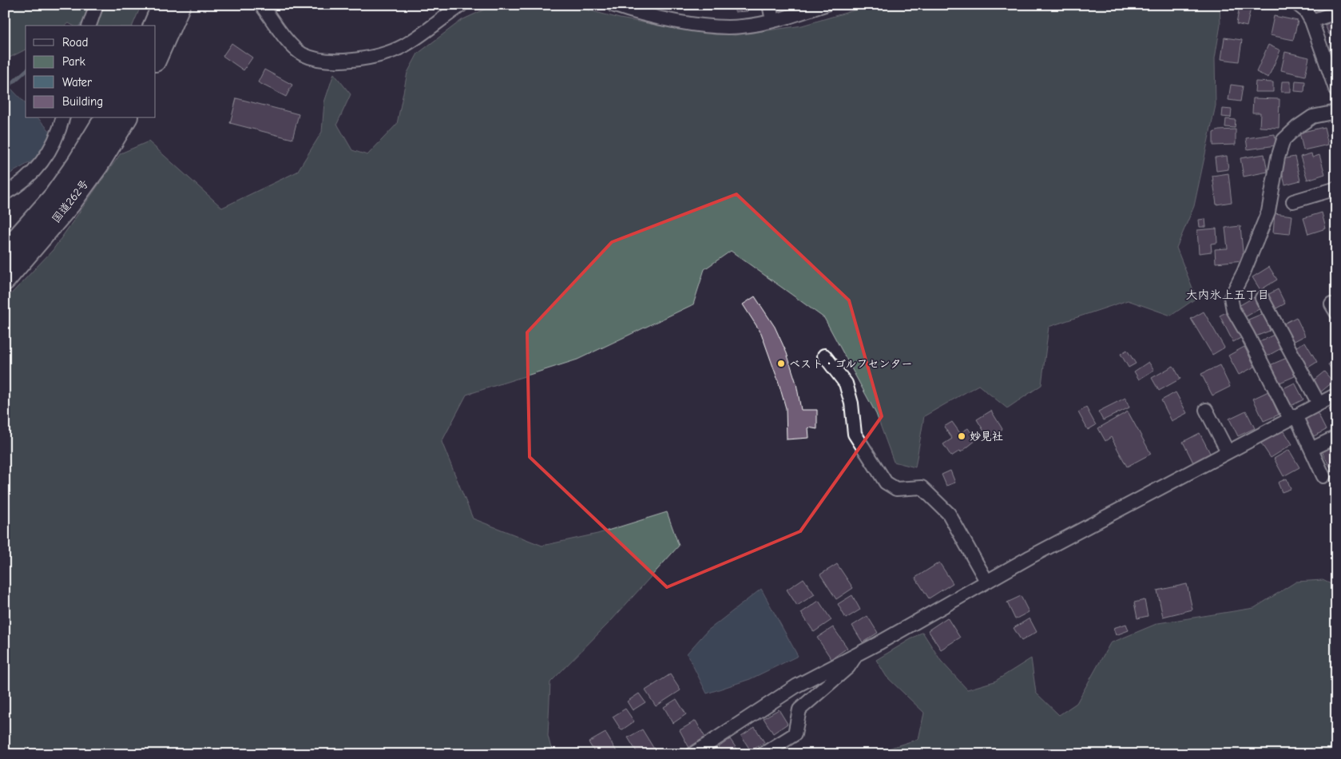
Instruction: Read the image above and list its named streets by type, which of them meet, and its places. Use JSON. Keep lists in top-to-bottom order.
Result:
{
  "streets": {
    "highway": ["国道262号"]
  },
  "districts": ["大内氷上五丁目"],
  "places": ["ベスト・ゴルフセンター", "妙見社"],
  "legend": [
    "Road",
    "Park",
    "Water",
    "Building"
  ]
}
